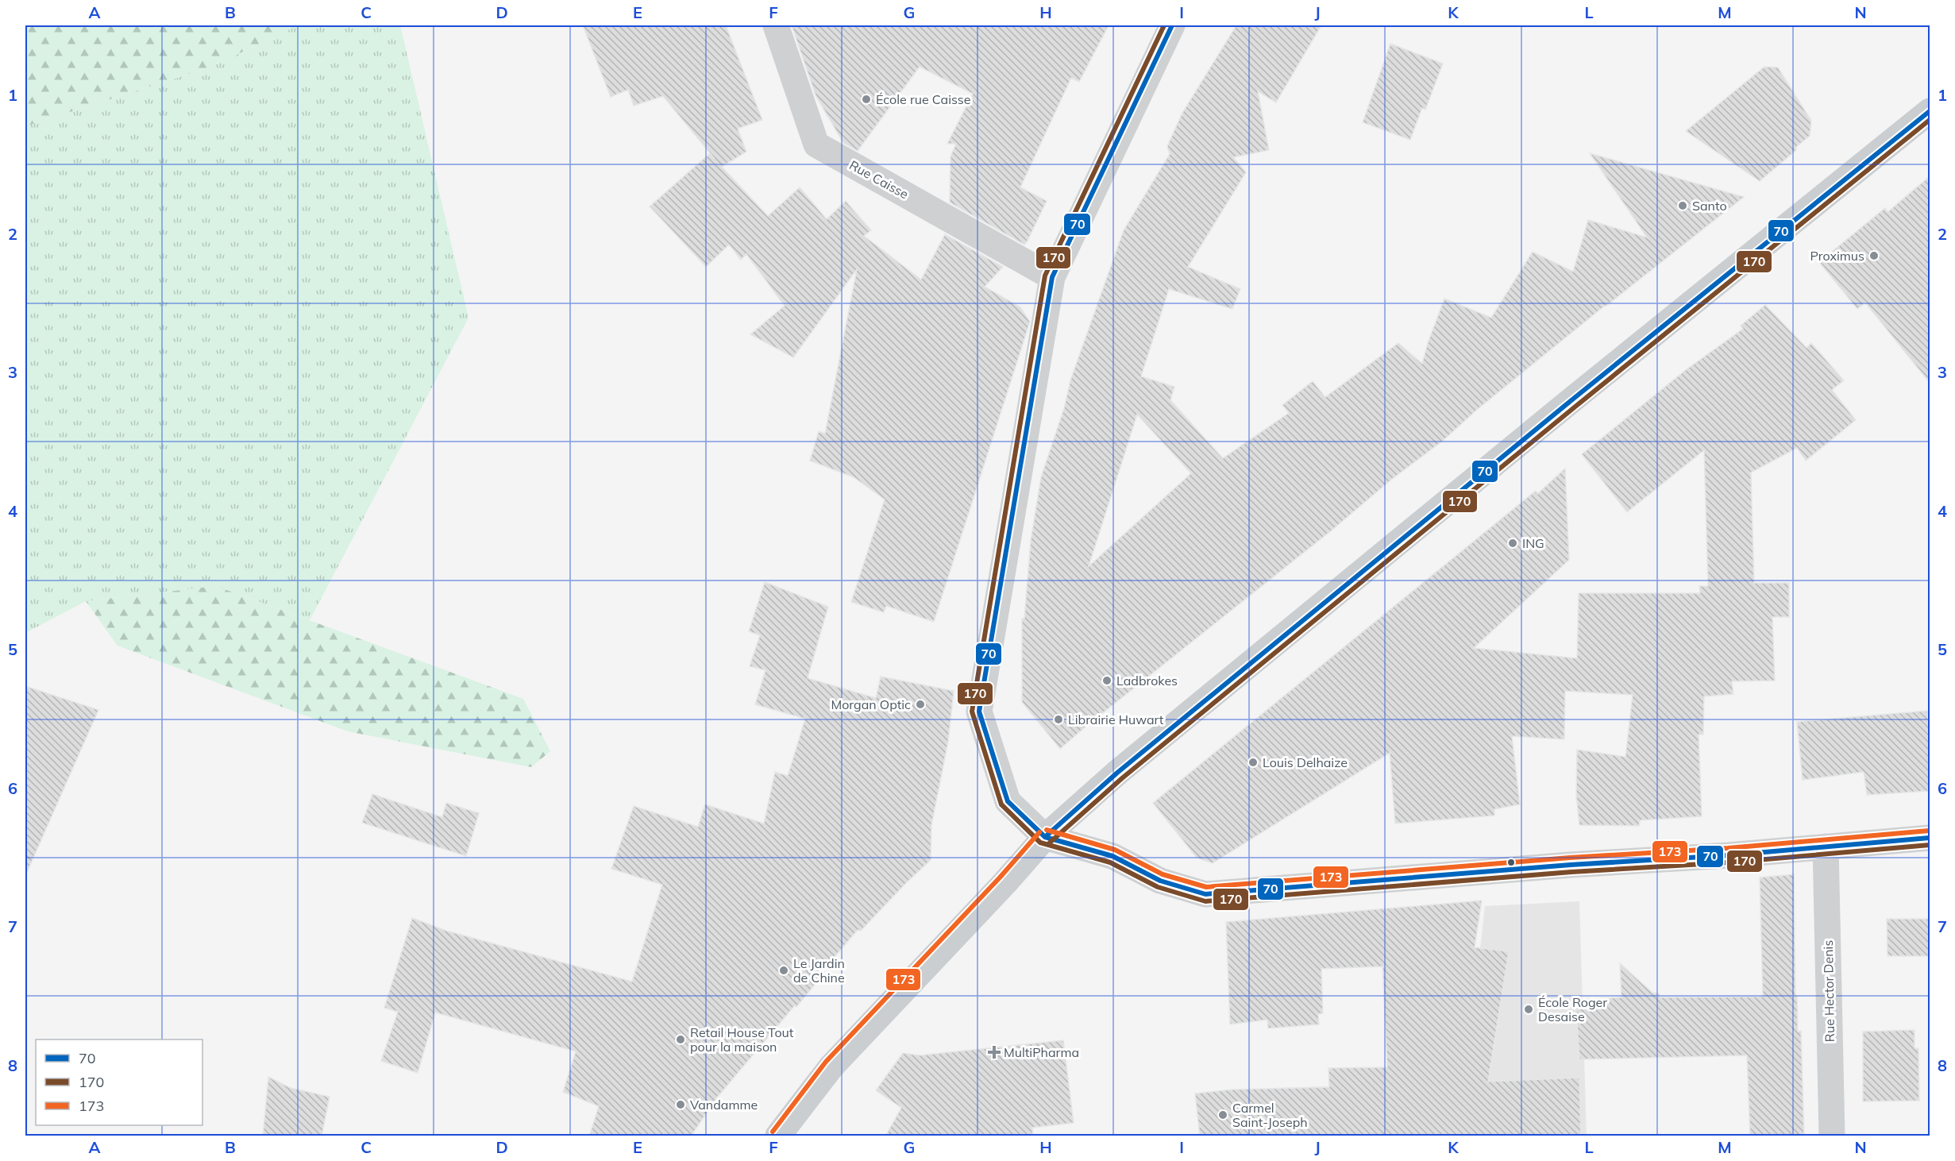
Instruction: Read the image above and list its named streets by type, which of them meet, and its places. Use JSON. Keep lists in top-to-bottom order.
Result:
{
  "streets": {
    "street": ["Rue Caisse", "Rue Hector Denis"]
  },
  "places": {
    "other": [
      "École rue Caisse",
      "Santo",
      "Proximus",
      "ING",
      "Ladbrokes",
      "Morgan Optic",
      "Librairie Huwart",
      "Louis Delhaize",
      "Le Jardin de Chine",
      "École Roger Desaise",
      "Retail House Tout pour la maison",
      "Vandamme",
      "Carmel Saint-Joseph"
    ],
    "health": ["MultiPharma"]
  },
  "lines": ["transit line 70", "transit line 170", "transit line 173"],
  "legend": ["70", "170", "173"],
  "grid": {
    "columns": [
      "A",
      "B",
      "C",
      "D",
      "E",
      "F",
      "G",
      "H",
      "I",
      "J",
      "K",
      "L",
      "M",
      "N"
    ],
    "rows": [
      "1",
      "2",
      "3",
      "4",
      "5",
      "6",
      "7",
      "8"
    ]
  }
}
